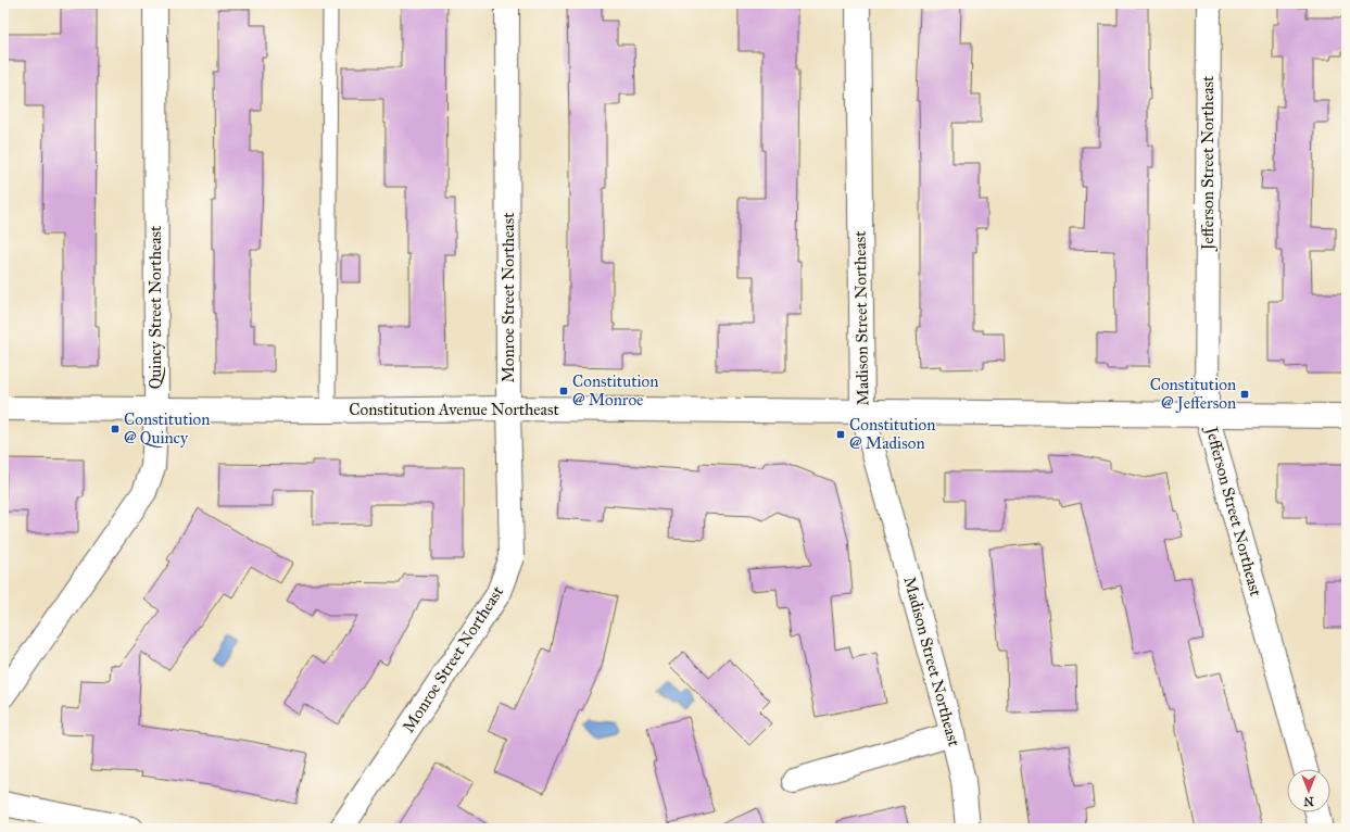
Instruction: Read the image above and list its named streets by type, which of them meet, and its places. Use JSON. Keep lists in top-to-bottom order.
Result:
{
  "streets": {
    "street": [
      "Jefferson Street Northeast",
      "Monroe Street Northeast",
      "Quincy Street Northeast",
      "Madison Street Northeast",
      "Constitution Avenue Northeast"
    ]
  },
  "crossings": [
    ["Jefferson Street Northeast", "Constitution Avenue Northeast"],
    ["Monroe Street Northeast", "Constitution Avenue Northeast"],
    ["Quincy Street Northeast", "Constitution Avenue Northeast"],
    ["Madison Street Northeast", "Constitution Avenue Northeast"]
  ],
  "places": {
    "transit": [
      "Constitution @ Monroe",
      "Constitution @ Jefferson",
      "Constitution @ Quincy",
      "Constitution @ Madison"
    ]
  },
  "north": "bottom"
}
